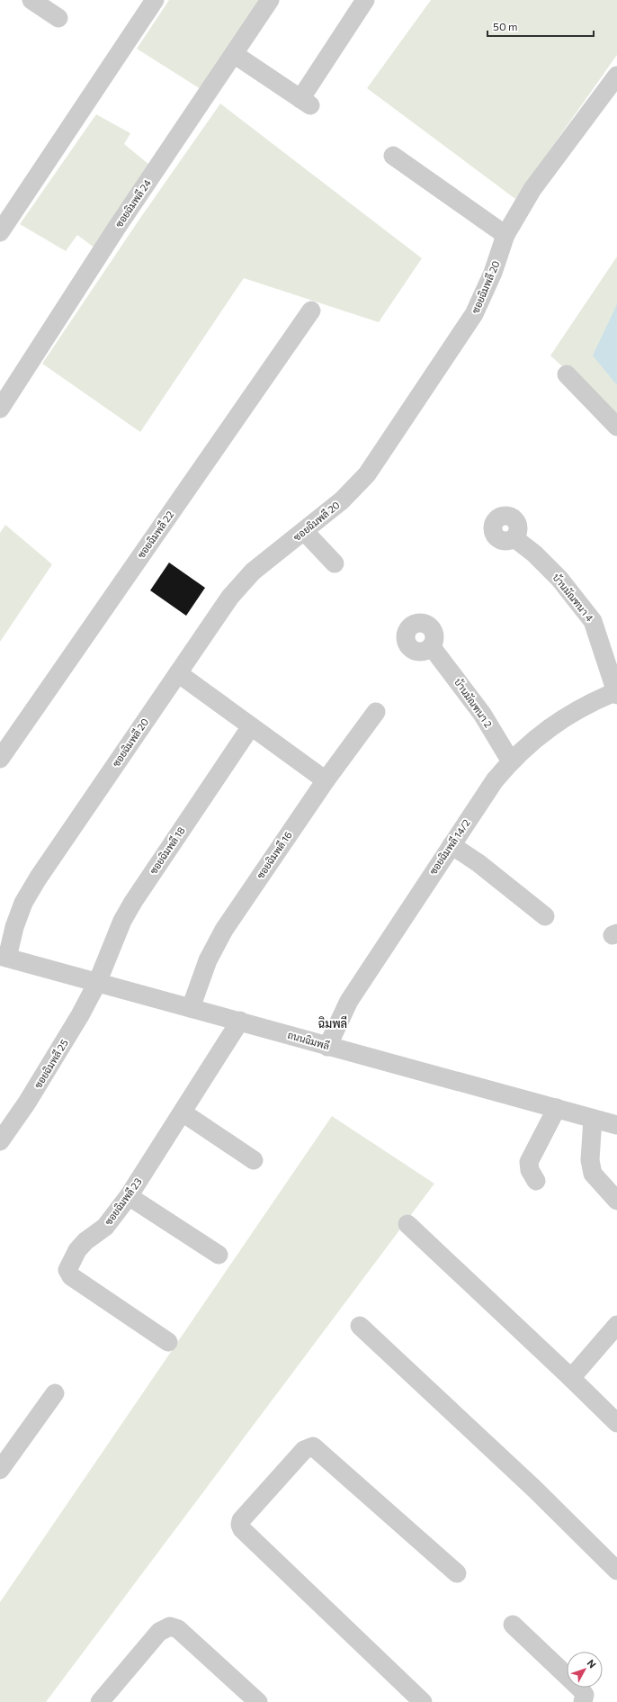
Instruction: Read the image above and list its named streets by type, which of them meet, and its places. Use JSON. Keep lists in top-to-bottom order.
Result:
{
  "streets": {
    "street": [
      "ซอยฉิมพลี 24",
      "ซอยฉิมพลี 20",
      "ซอยฉิมพลี 22",
      "บ้านมัณฑนา 4",
      "บ้านมัณฑนา 2",
      "ซอยฉิมพลี 14/2",
      "ซอยฉิมพลี 18",
      "ซอยฉิมพลี 16",
      "ถนนฉิมพลี",
      "ซอยฉิมพลี 25",
      "ซอยฉิมพลี 23"
    ]
  },
  "crossings": [
    ["ซอยฉิมพลี 20", "ถนนฉิมพลี"],
    ["บ้านมัณฑนา 4", "ซอยฉิมพลี 14/2"],
    ["บ้านมัณฑนา 2", "ซอยฉิมพลี 14/2"],
    ["ซอยฉิมพลี 14/2", "ถนนฉิมพลี"],
    ["ซอยฉิมพลี 18", "ถนนฉิมพลี"],
    ["ซอยฉิมพลี 18", "ซอยฉิมพลี 25"],
    ["ซอยฉิมพลี 16", "ถนนฉิมพลี"],
    ["ถนนฉิมพลี", "ซอยฉิมพลี 25"],
    ["ถนนฉิมพลี", "ซอยฉิมพลี 23"]
  ],
  "districts": ["ฉิมพลี"],
  "scale_bar": "50 m",
  "north": "top right"
}
